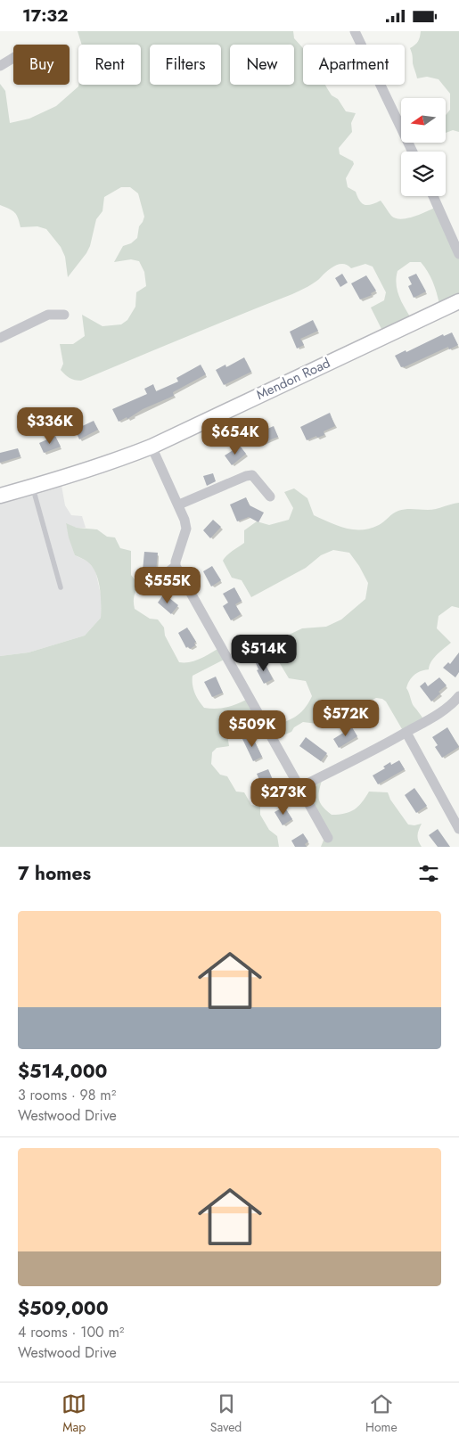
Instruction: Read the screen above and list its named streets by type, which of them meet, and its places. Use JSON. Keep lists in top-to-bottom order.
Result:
{
  "streets": {
    "main road": ["Mendon Road"]
  },
  "north": "left",
  "page": {
    "status": "17:32",
    "chip": [
      "Buy",
      "Rent",
      "Filters",
      "New",
      "Apartment"
    ],
    "price": [
      "$336K",
      "$654K",
      "$555K",
      "$514K",
      "$572K",
      "$509K",
      "$273K"
    ],
    "heading": "7 homes",
    "list": [
      {
        "name": "$514,000",
        "note": "3 rooms · 98 m² · Westwood Drive"
      },
      {
        "name": "$509,000",
        "note": "4 rooms · 100 m² · Westwood Drive"
      }
    ],
    "tabs": ["Map", "Saved", "Home"]
  }
}
